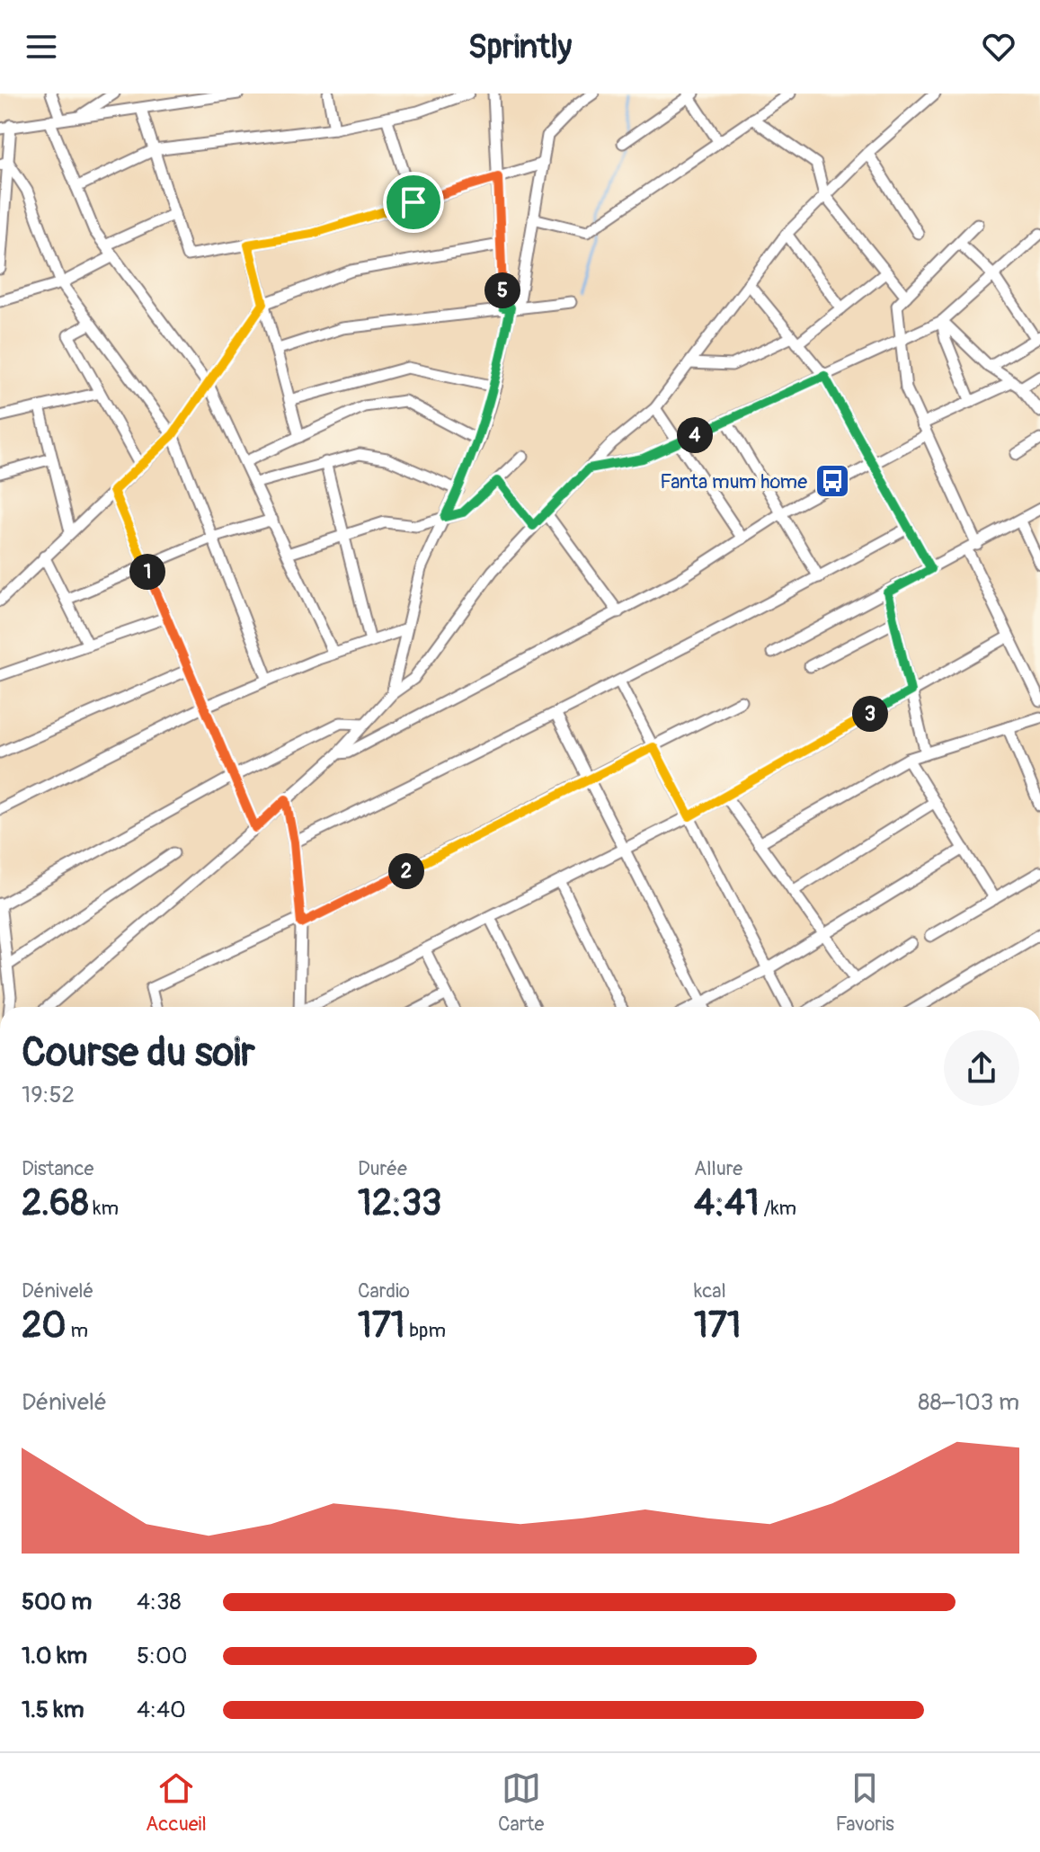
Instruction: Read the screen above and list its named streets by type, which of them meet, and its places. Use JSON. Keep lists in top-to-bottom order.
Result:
{
  "places": {
    "bus stop": ["Fanta mum home"]
  },
  "page": {
    "header": "Sprintly",
    "pins": [
      "5",
      "4",
      "1",
      "3",
      "2"
    ],
    "heading": ["Course du soir", "19:52"],
    "stats": [
      ["Distance", "2.68 km"],
      ["Durée", "12:33"],
      ["Allure", "4:41 /km"],
      ["Dénivelé", "20 m"],
      ["Cardio", "171 bpm"],
      ["kcal", "171"]
    ],
    "chart": ["Dénivelé", "88–103 m"],
    "list": [
      {
        "name": "500 m",
        "note": "4:38"
      },
      {
        "name": "1.0 km",
        "note": "5:00"
      },
      {
        "name": "1.5 km",
        "note": "4:40"
      }
    ],
    "tabs": ["Accueil", "Carte", "Favoris"]
  }
}
